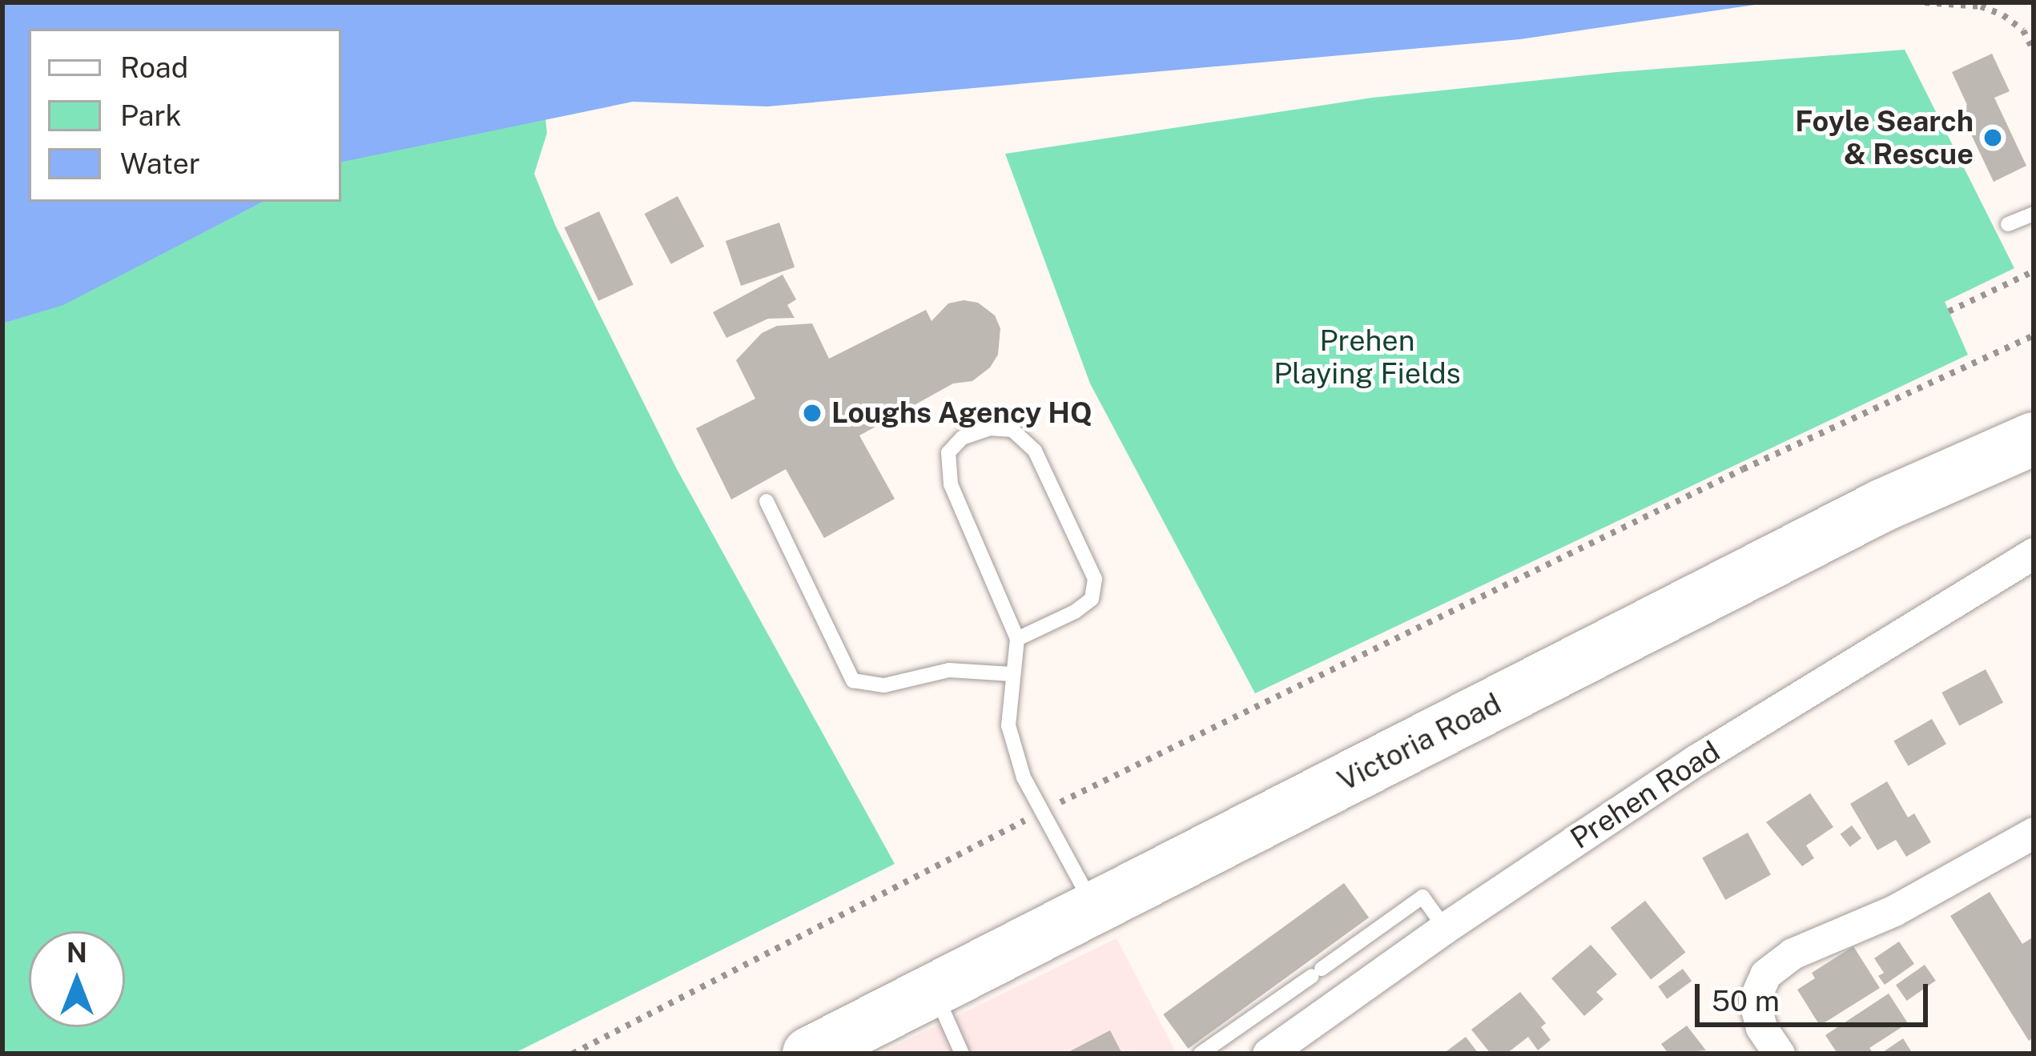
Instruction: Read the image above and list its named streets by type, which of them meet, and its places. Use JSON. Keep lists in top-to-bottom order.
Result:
{
  "streets": {
    "highway": ["Victoria Road"],
    "street": ["Prehen Road"]
  },
  "parks": ["Prehen Playing Fields"],
  "places": ["Foyle Search & Rescue", "Loughs Agency HQ"],
  "legend": ["Road", "Park", "Water"],
  "scale_bar": "50 m",
  "north": "top"
}
